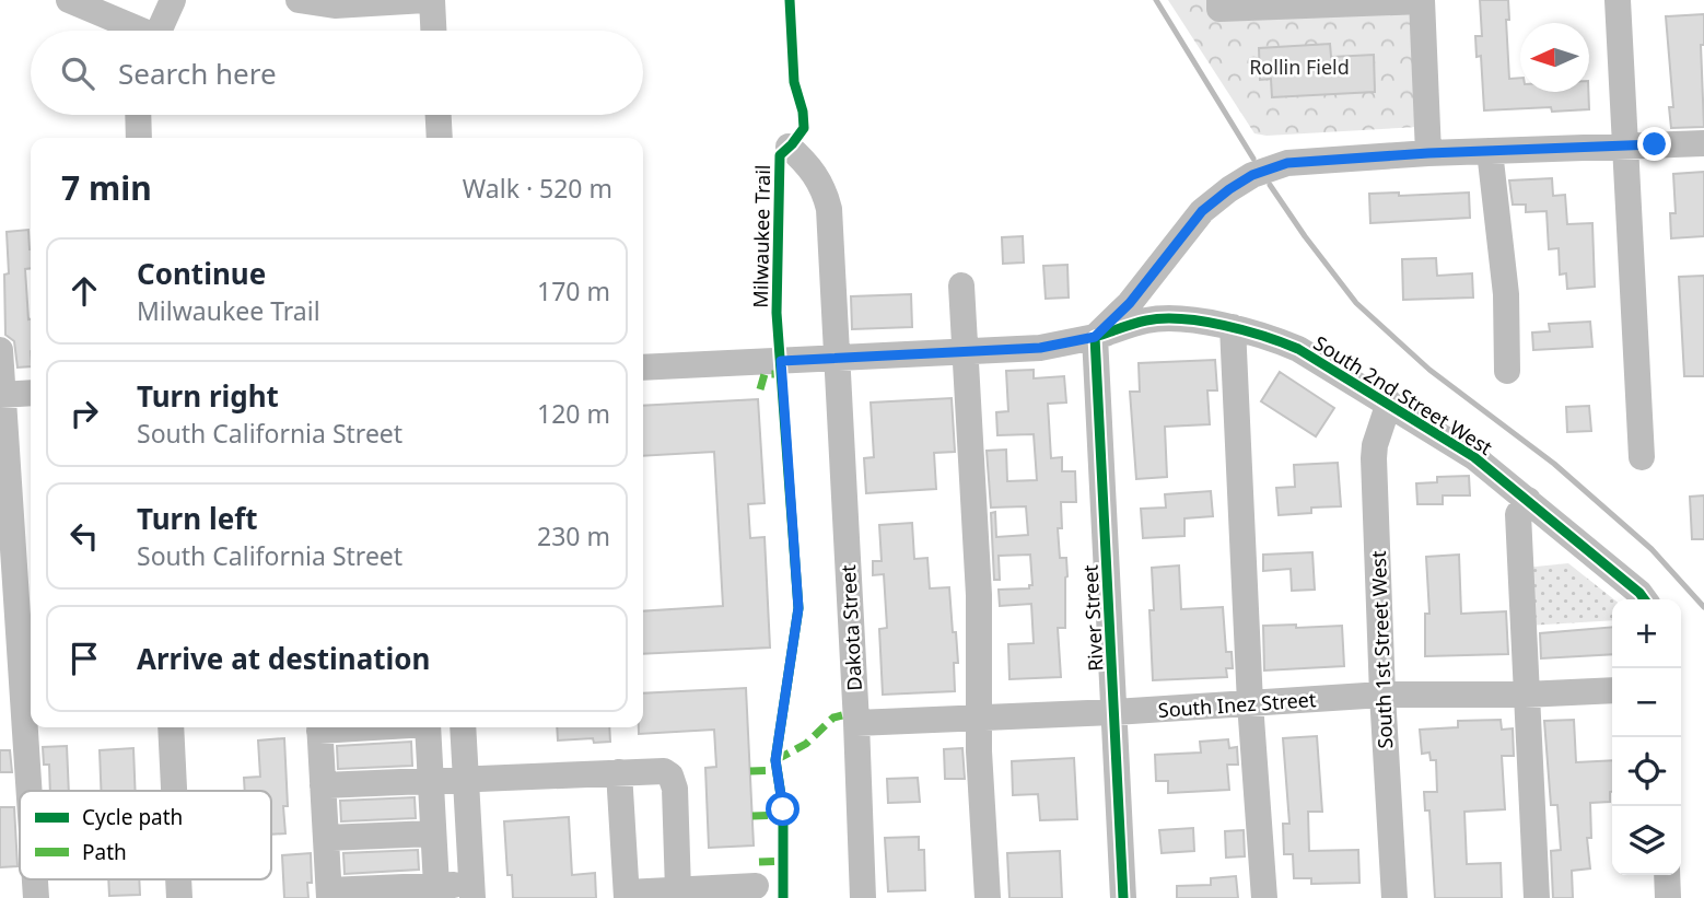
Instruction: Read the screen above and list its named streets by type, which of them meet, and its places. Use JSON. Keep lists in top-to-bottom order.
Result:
{
  "streets": {
    "street": [
      "South 2nd Street West",
      "River Street",
      "Dakota Street",
      "South 1st Street West",
      "South Inez Street"
    ],
    "cycle path": ["Milwaukee Trail"]
  },
  "crossings": [
    ["South 2nd Street West", "River Street"],
    ["South 2nd Street West", "Dakota Street"],
    ["South 2nd Street West", "South 1st Street West"],
    ["River Street", "South Inez Street"],
    ["Dakota Street", "South Inez Street"],
    ["South 1st Street West", "South Inez Street"]
  ],
  "parks": ["Rollin Field"],
  "legend": ["Cycle path", "Path"],
  "north": "left",
  "page": {
    "search": "Search here",
    "heading": ["7 min", "Walk · 520 m"],
    "list": [
      ["Continue", "Milwaukee Trail", "170 m"],
      ["Turn right", "South California Street", "120 m"],
      ["Turn left", "South California Street", "230 m"],
      "Arrive at destination"
    ],
    "map_buttons": ["+", "−"]
  }
}
